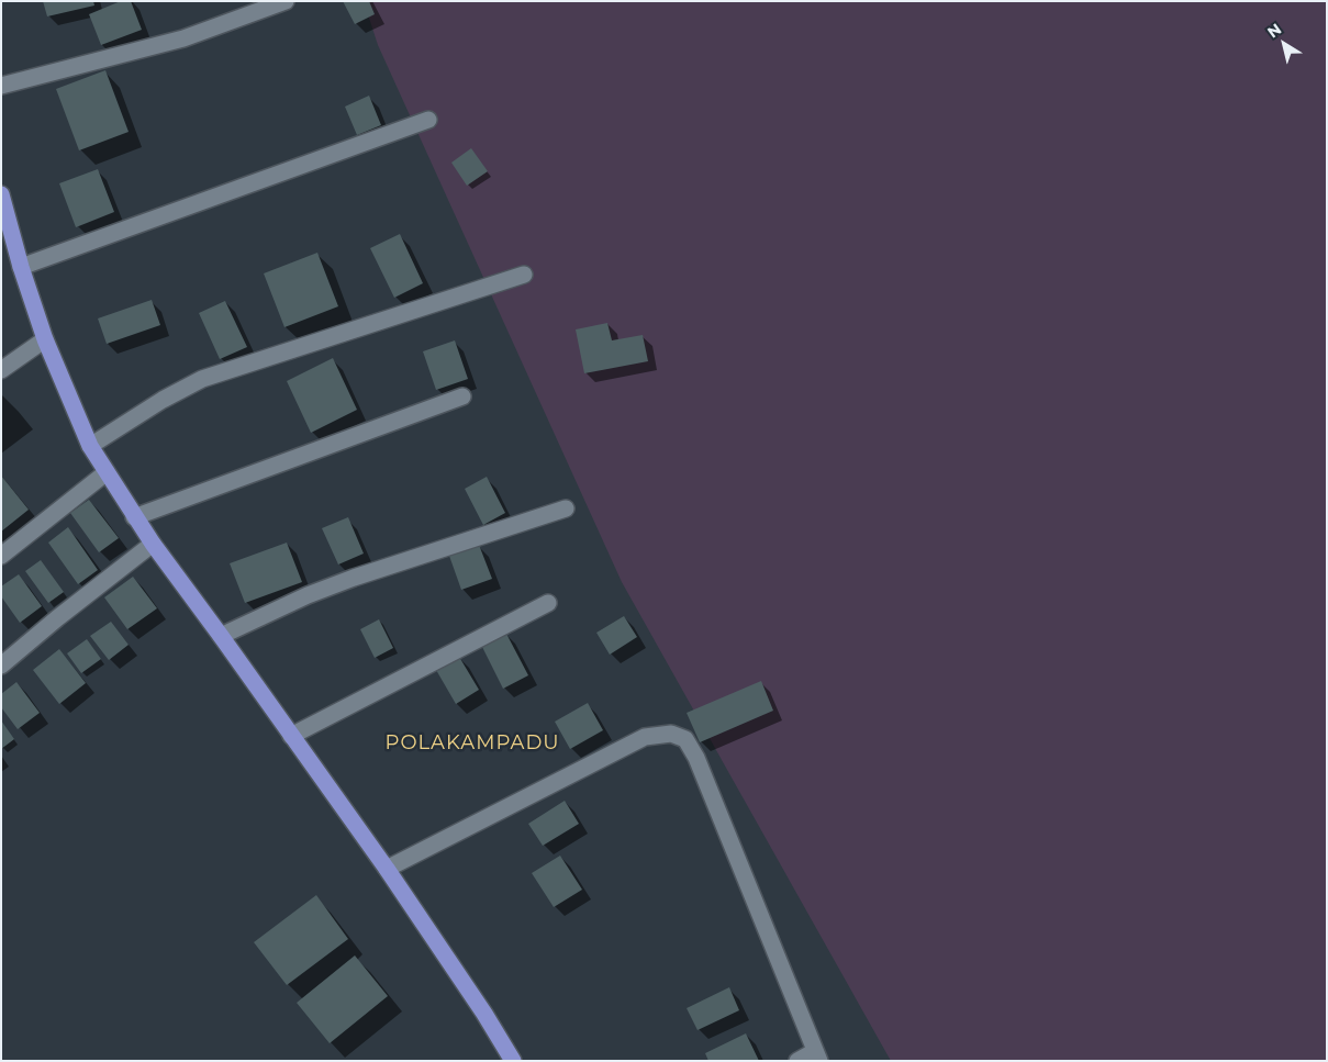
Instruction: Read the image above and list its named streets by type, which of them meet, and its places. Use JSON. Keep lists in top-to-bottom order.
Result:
{
  "districts": ["POLAKAMPADU"],
  "north": "top left"
}
